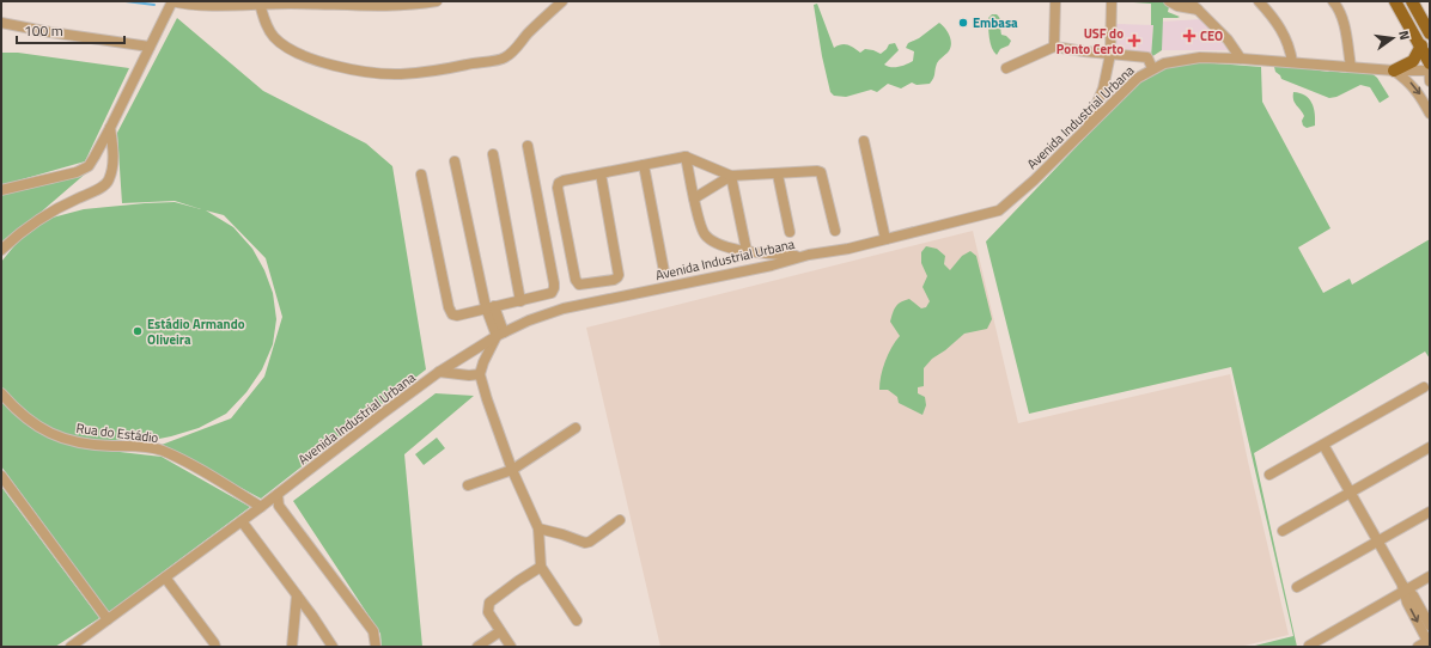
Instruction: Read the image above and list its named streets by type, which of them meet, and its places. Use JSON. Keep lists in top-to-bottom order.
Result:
{
  "streets": {
    "street": ["Avenida Industrial Urbana", "Rua do Estádio"]
  },
  "crossings": [
    ["Avenida Industrial Urbana", "Rua do Estádio"]
  ],
  "places": {
    "other": ["Embasa", "Estádio Armando Oliveira"],
    "health": ["CEO", "USF do Ponto Certo"]
  },
  "scale_bar": "100 m",
  "north": "right"
}
